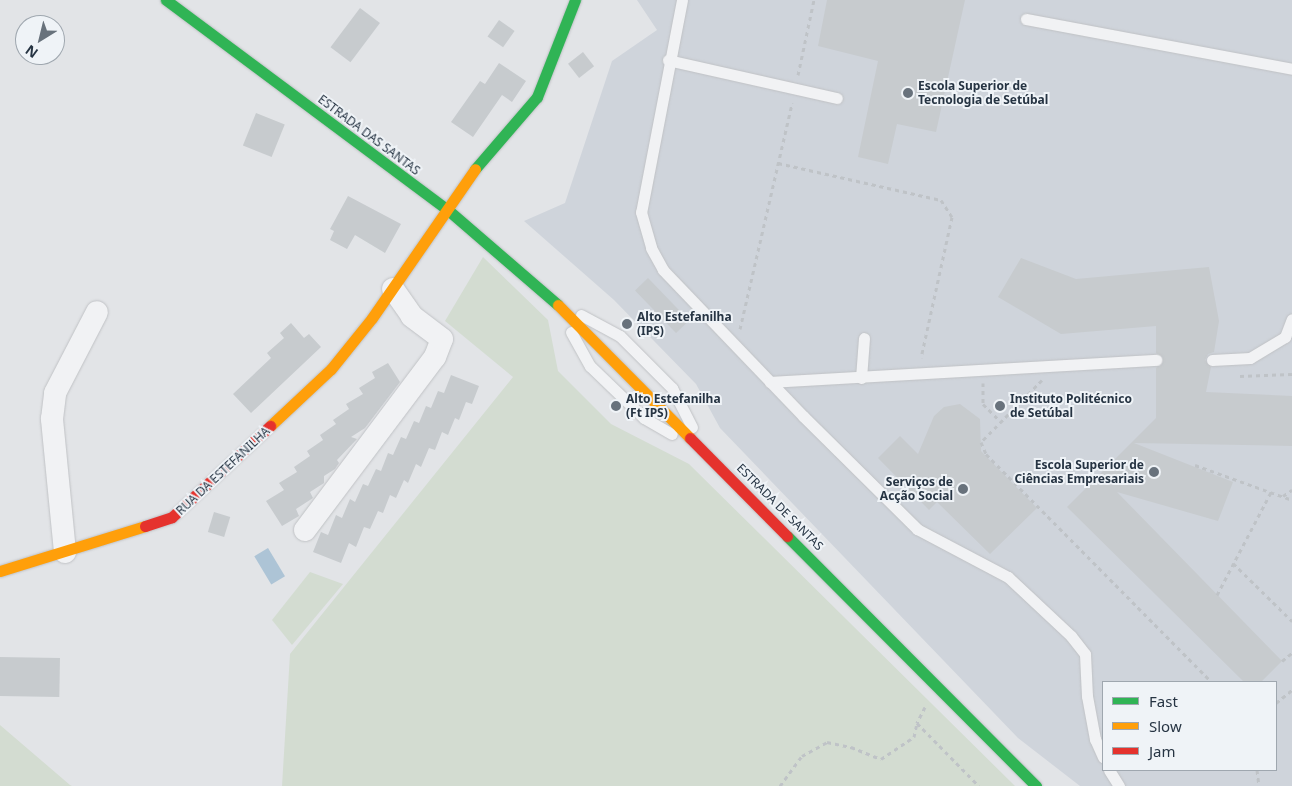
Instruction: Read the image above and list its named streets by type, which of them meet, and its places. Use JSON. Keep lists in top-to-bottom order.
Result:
{
  "streets": {
    "main road": ["ESTRADA DAS SANTAS", "RUA DA ESTEFANILHA", "ESTRADA DE SANTAS"]
  },
  "crossings": [
    ["ESTRADA DAS SANTAS", "RUA DA ESTEFANILHA"],
    ["ESTRADA DAS SANTAS", "ESTRADA DE SANTAS"]
  ],
  "places": [
    "Escola Superior de Tecnologia de Setúbal",
    "Alto Estefanilha (IPS)",
    "Alto Estefanilha (Ft IPS)",
    "Instituto Politécnico de Setúbal",
    "Escola Superior de Ciências Empresariais",
    "Serviços de Acção Social"
  ],
  "legend": ["Fast", "Slow", "Jam"],
  "north": "bottom left"
}
